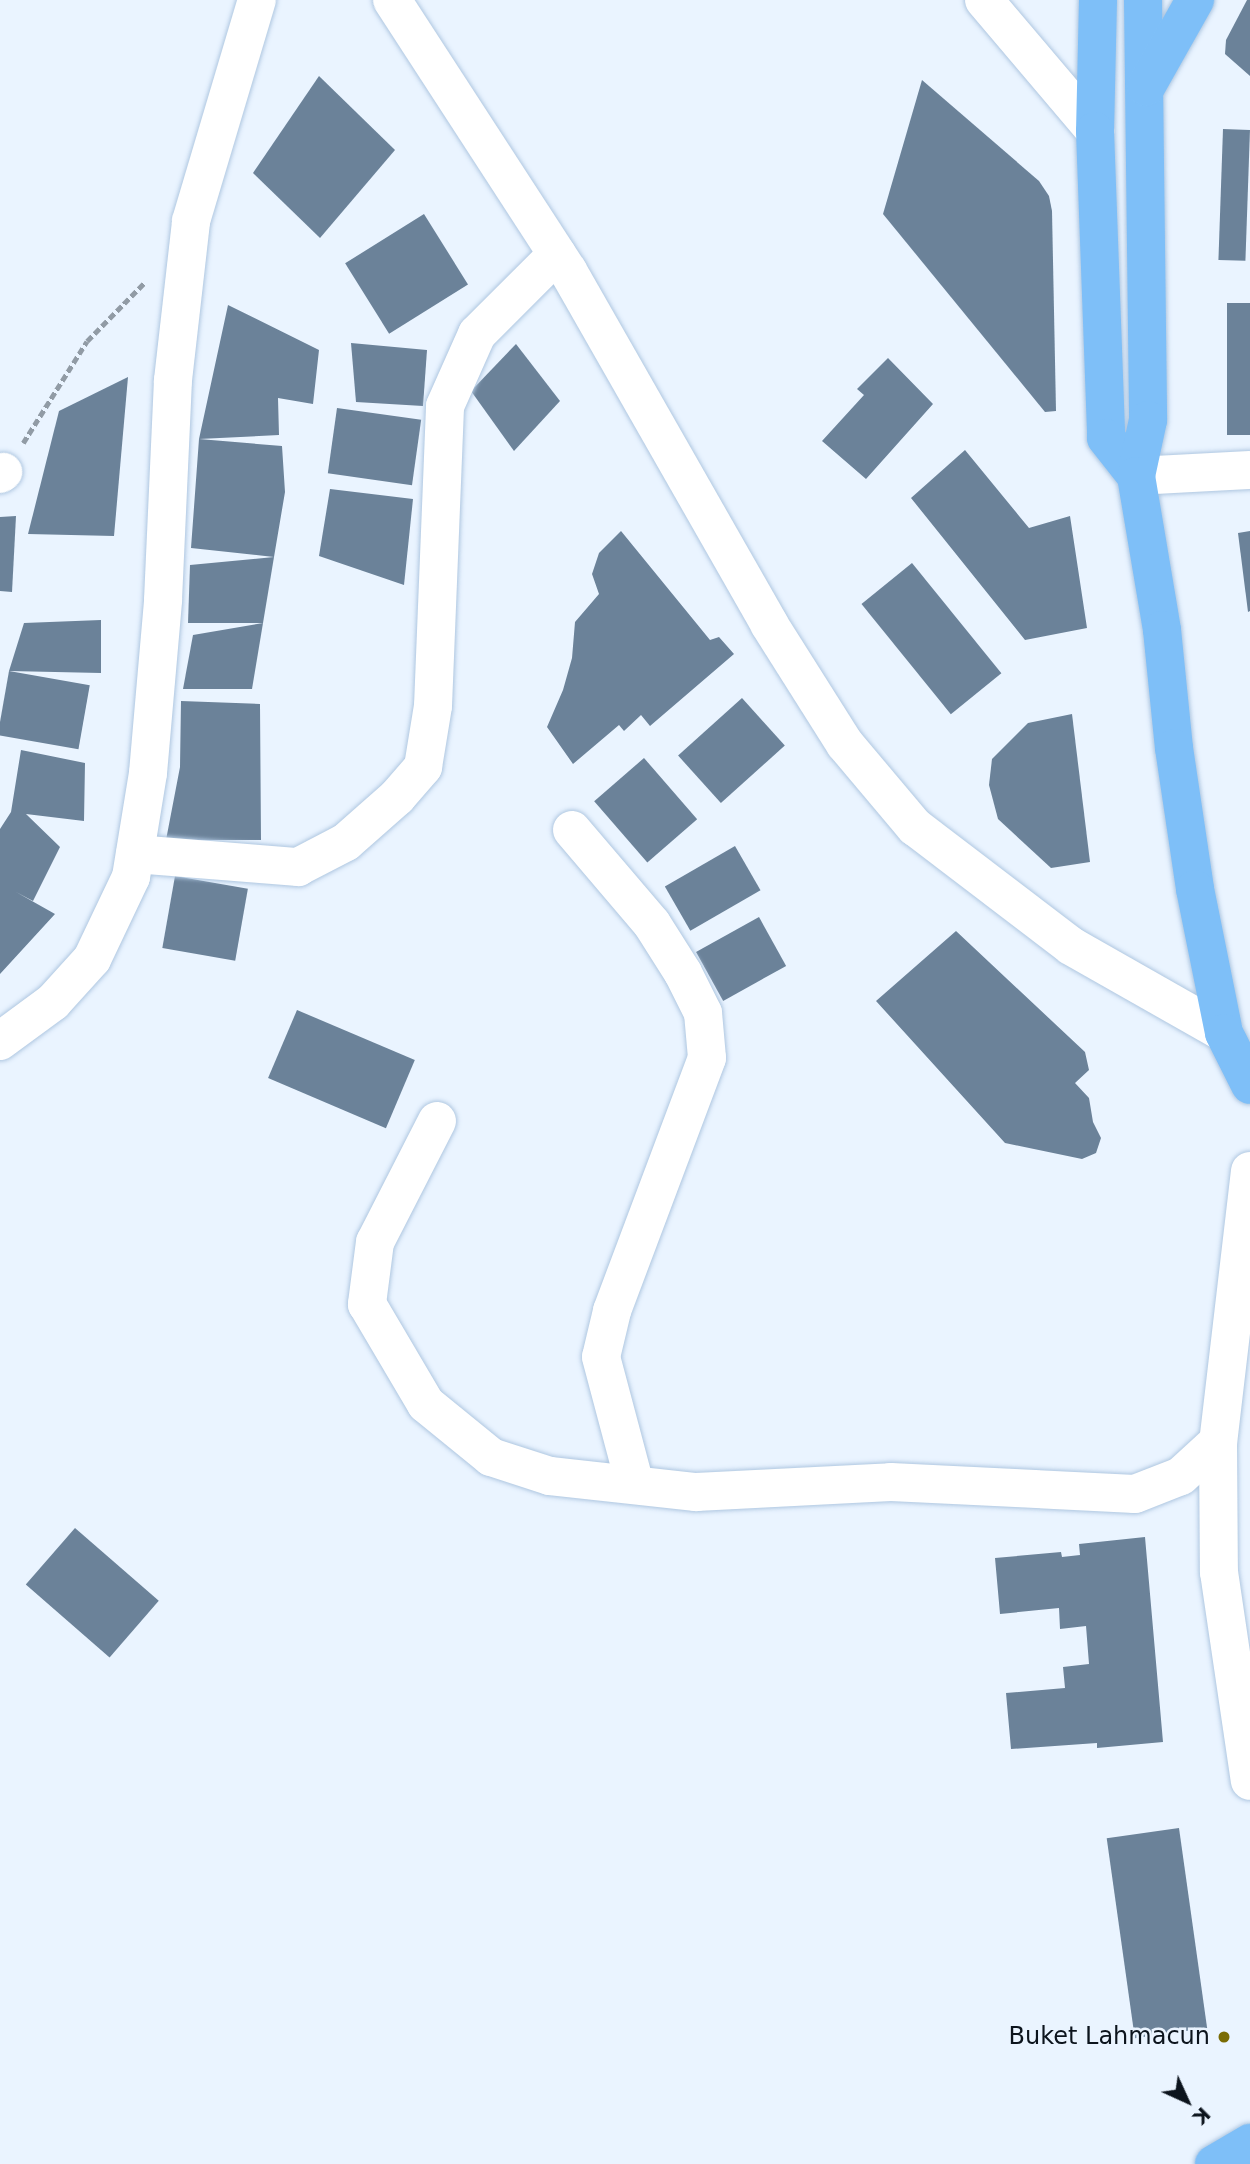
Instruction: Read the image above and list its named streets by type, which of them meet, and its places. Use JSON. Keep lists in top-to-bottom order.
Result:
{
  "places": ["Buket Lahmacun"],
  "north": "bottom right"
}
